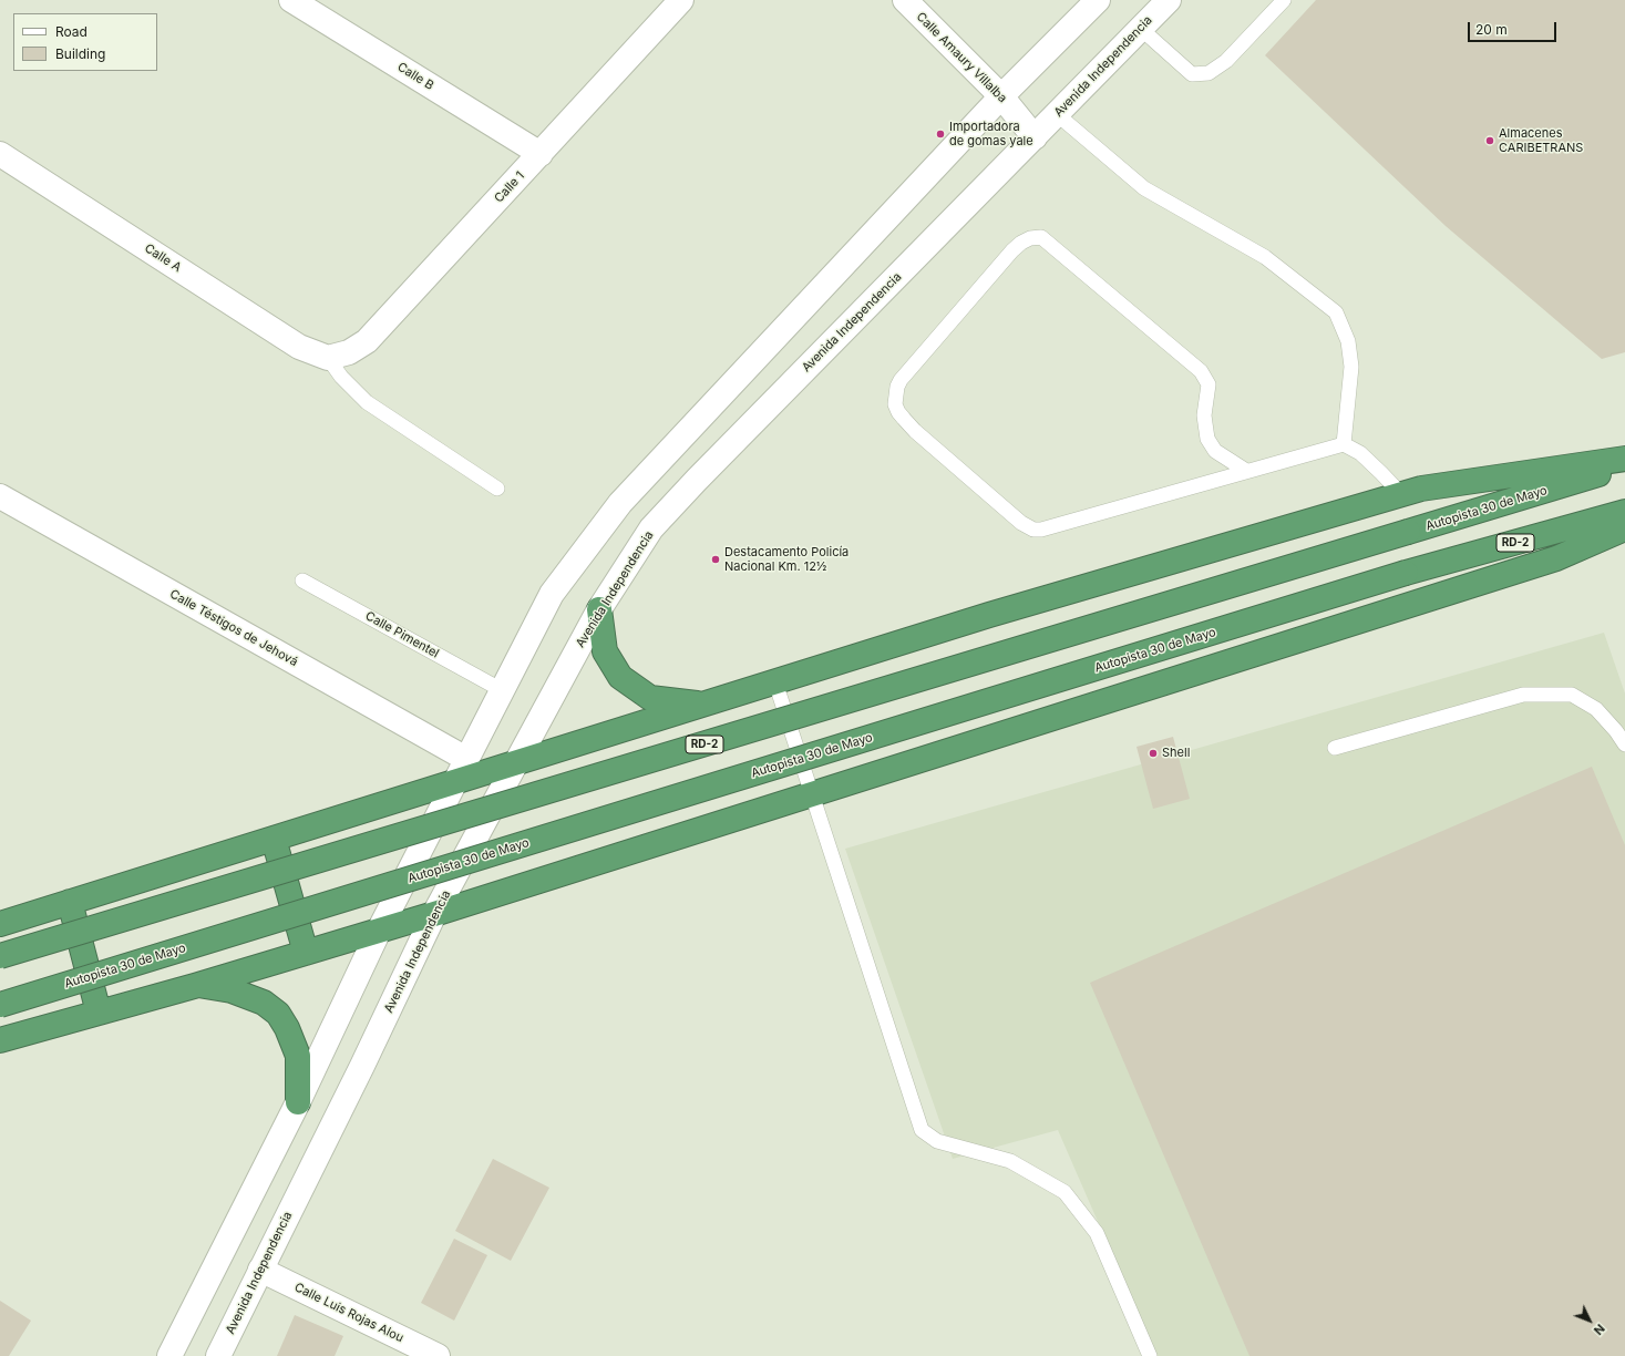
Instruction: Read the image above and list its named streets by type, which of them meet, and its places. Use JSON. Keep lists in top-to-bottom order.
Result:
{
  "streets": {
    "highway": ["Autopista 30 de Mayo", "RD-2"],
    "street": [
      "Calle Amaury Villalba",
      "Avenida Independencia",
      "Calle B",
      "Calle 1",
      "Calle A",
      "Calle Téstigos de Jehová",
      "Calle Luis Rojas Alou"
    ],
    "lane": ["Calle Pimentel"]
  },
  "crossings": [
    ["Calle Amaury Villalba", "Avenida Independencia"],
    ["Avenida Independencia", "Calle Luis Rojas Alou"],
    ["Calle B", "Calle 1"],
    ["Calle 1", "Calle A"]
  ],
  "places": [
    "Importadora de gomas yale",
    "Almacenes CARIBETRANS",
    "Destacamento Policía Nacional Km. 12½",
    "Shell"
  ],
  "legend": ["Road", "Building"],
  "scale_bar": "20 m",
  "north": "bottom right"
}
